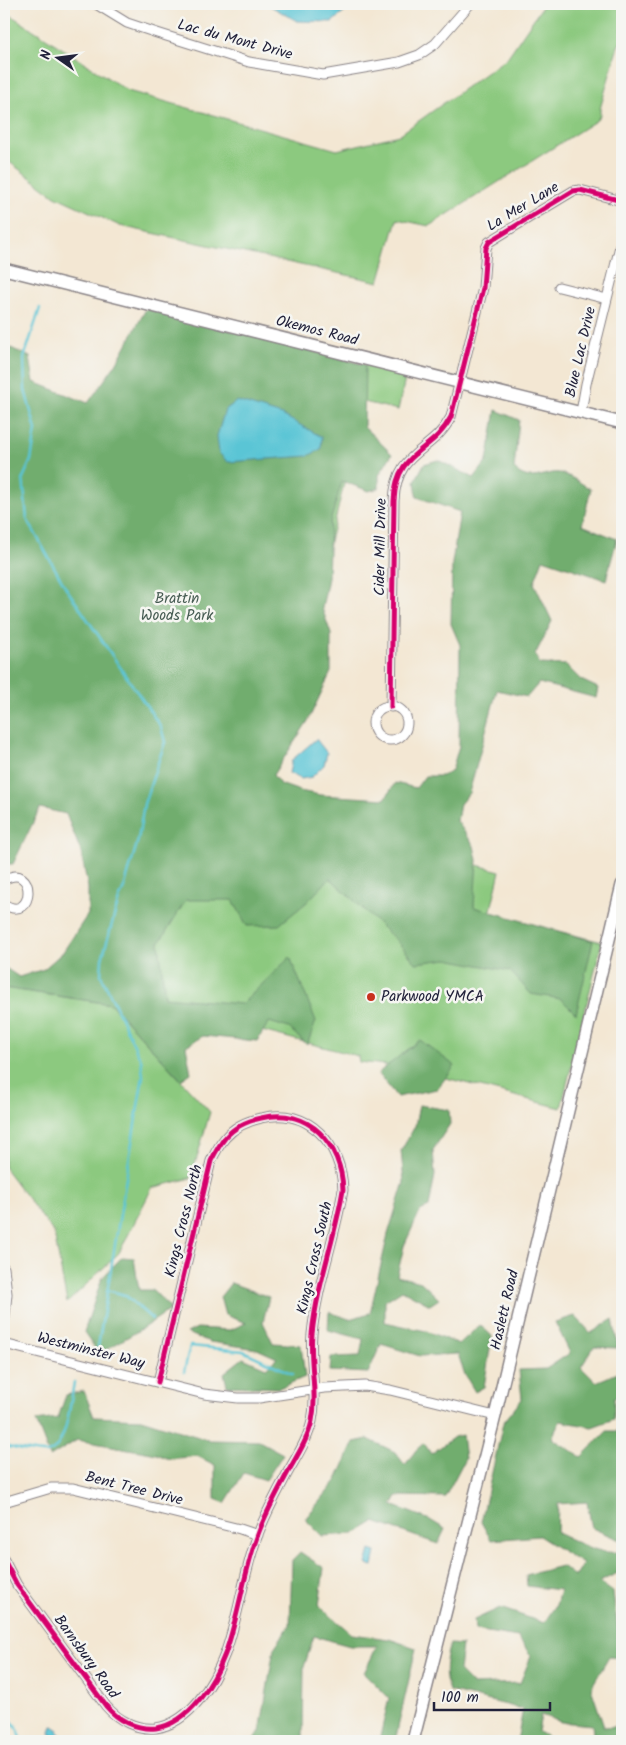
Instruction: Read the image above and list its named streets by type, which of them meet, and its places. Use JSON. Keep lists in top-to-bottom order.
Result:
{
  "streets": {
    "main road": ["Okemos Road", "Haslett Road"],
    "street": [
      "Lac du Mont Drive",
      "La Mer Lane",
      "Blue Lac Drive",
      "Cider Mill Drive",
      "Kings Cross North",
      "Kings Cross South",
      "Westminster Way",
      "Bent Tree Drive",
      "Barnsbury Road"
    ]
  },
  "crossings": [
    ["La Mer Lane", "Okemos Road"],
    ["La Mer Lane", "Cider Mill Drive"],
    ["Okemos Road", "Blue Lac Drive"],
    ["Okemos Road", "Cider Mill Drive"],
    ["Kings Cross North", "Kings Cross South"],
    ["Kings Cross North", "Westminster Way"],
    ["Kings Cross South", "Westminster Way"],
    ["Kings Cross South", "Bent Tree Drive"],
    ["Kings Cross South", "Barnsbury Road"],
    ["Haslett Road", "Westminster Way"],
    ["Bent Tree Drive", "Barnsbury Road"]
  ],
  "parks": ["Brattin Woods Park"],
  "places": ["Parkwood YMCA"],
  "scale_bar": "100 m",
  "north": "left"
}
